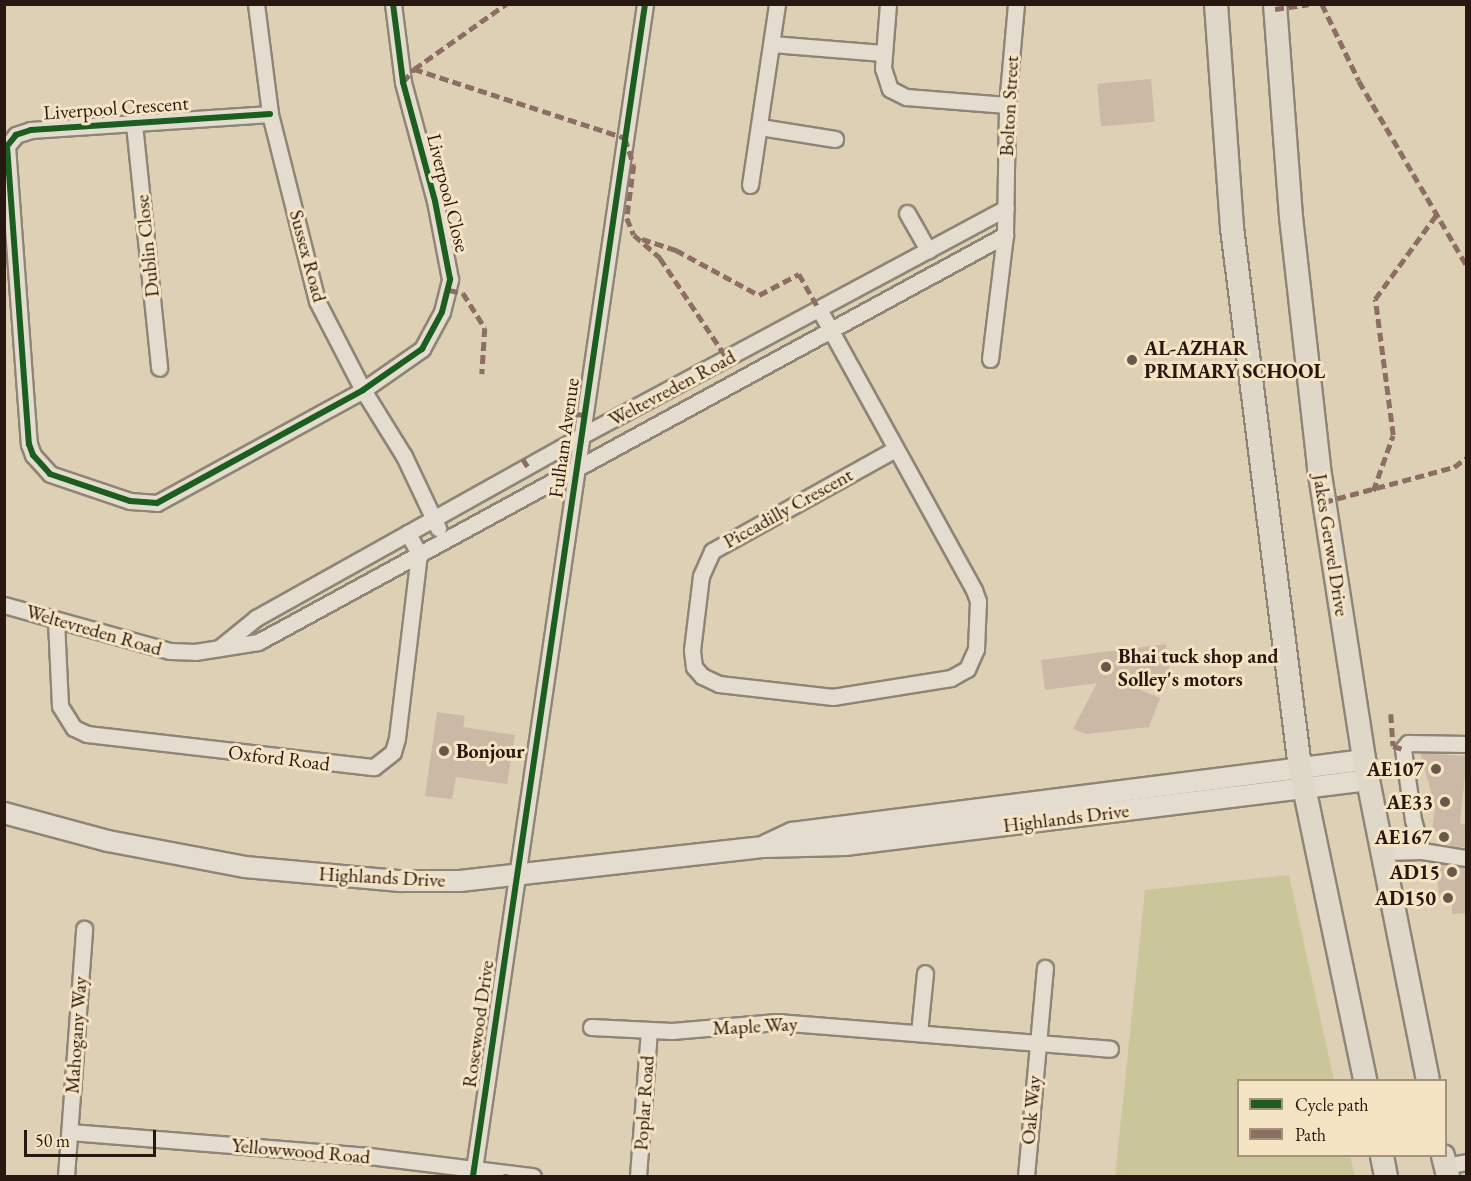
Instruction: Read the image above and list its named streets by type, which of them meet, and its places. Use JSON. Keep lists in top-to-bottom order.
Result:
{
  "streets": {
    "main road": ["Jakes Gerwel Drive", "Highlands Drive"],
    "street": [
      "Bolton Street",
      "Liverpool Crescent",
      "Liverpool Close",
      "Dublin Close",
      "Sussex Road",
      "Weltevreden Road",
      "Fulham Avenue",
      "Piccadilly Crescent",
      "Oxford Road",
      "Rosewood Drive",
      "Maple Way",
      "Mahogany Way",
      "Poplar Road",
      "Oak Way",
      "Yellowwood Road"
    ]
  },
  "crossings": [
    ["Bolton Street", "Weltevreden Road"],
    ["Liverpool Crescent", "Liverpool Close"],
    ["Liverpool Crescent", "Dublin Close"],
    ["Liverpool Crescent", "Sussex Road"],
    ["Liverpool Close", "Sussex Road"],
    ["Sussex Road", "Weltevreden Road"],
    ["Weltevreden Road", "Fulham Avenue"],
    ["Weltevreden Road", "Piccadilly Crescent"],
    ["Weltevreden Road", "Oxford Road"],
    ["Fulham Avenue", "Highlands Drive"],
    ["Fulham Avenue", "Rosewood Drive"],
    ["Jakes Gerwel Drive", "Highlands Drive"],
    ["Highlands Drive", "Rosewood Drive"],
    ["Rosewood Drive", "Yellowwood Road"],
    ["Maple Way", "Poplar Road"],
    ["Maple Way", "Oak Way"],
    ["Mahogany Way", "Yellowwood Road"]
  ],
  "places": [
    "AL-AZHAR PRIMARY SCHOOL",
    "Bhai tuck shop and Solley's motors",
    "Bonjour",
    "AE107",
    "AE33",
    "AE167",
    "AD15",
    "AD150"
  ],
  "legend": ["Cycle path", "Path"],
  "scale_bar": "50 m"
}
